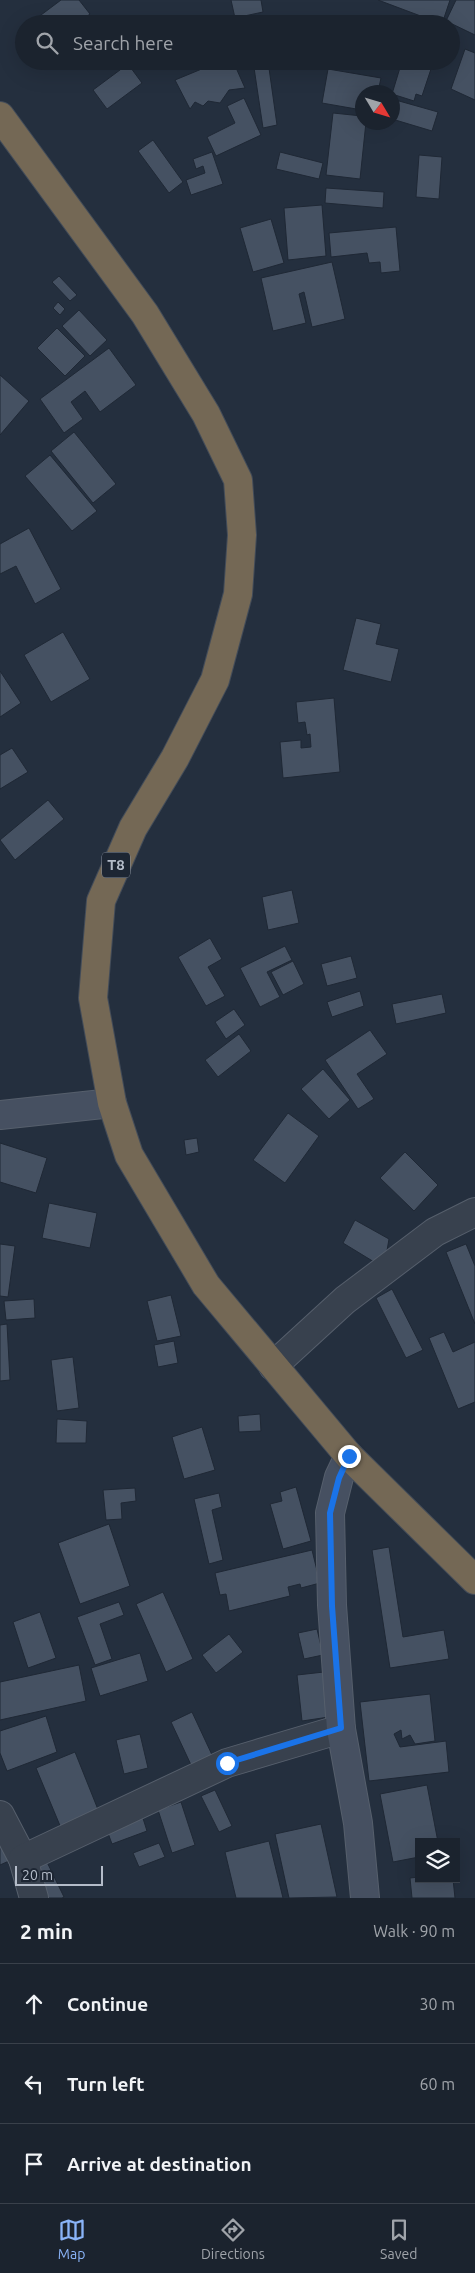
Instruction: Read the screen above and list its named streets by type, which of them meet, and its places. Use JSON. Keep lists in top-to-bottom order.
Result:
{
  "streets": {
    "highway": ["T8"]
  },
  "scale_bar": "20 m",
  "north": "bottom right",
  "page": {
    "search": "Search here",
    "scale": "20 m",
    "heading": ["2 min", "Walk · 90 m"],
    "list": [
      ["Continue", "30 m"],
      ["Turn left", "60 m"],
      "Arrive at destination"
    ],
    "nav": ["Map", "Directions", "Saved"]
  }
}
